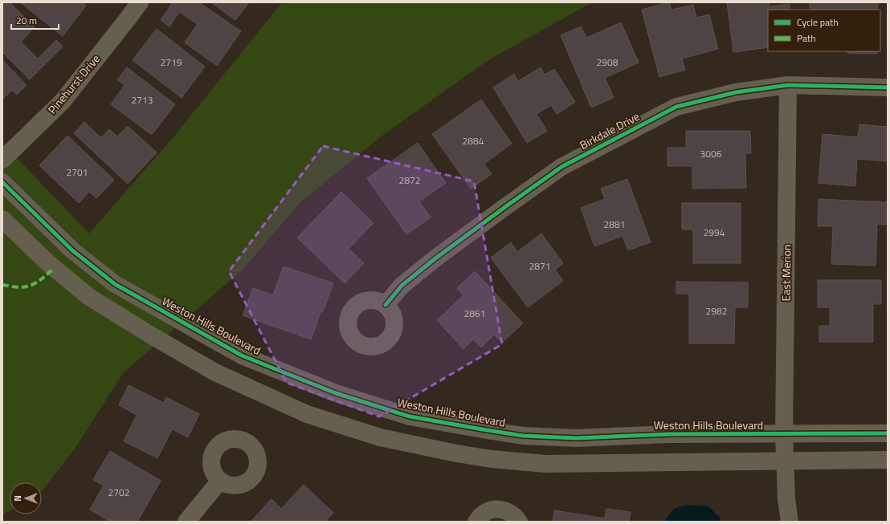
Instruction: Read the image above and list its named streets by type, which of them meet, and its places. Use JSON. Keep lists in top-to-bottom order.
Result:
{
  "streets": {
    "street": [
      "Pinehurst Drive",
      "Birkdale Drive",
      "East Merion",
      "Weston Hills Boulevard"
    ]
  },
  "crossings": [
    ["Birkdale Drive", "East Merion"],
    ["East Merion", "Weston Hills Boulevard"]
  ],
  "house_numbers": [
    "2719",
    "2908",
    "2713",
    "2884",
    "3006",
    "2701",
    "2872",
    "2881",
    "2994",
    "2871",
    "2982",
    "2861",
    "2702"
  ],
  "legend": ["Cycle path", "Path"],
  "scale_bar": "20 m",
  "north": "left"
}
